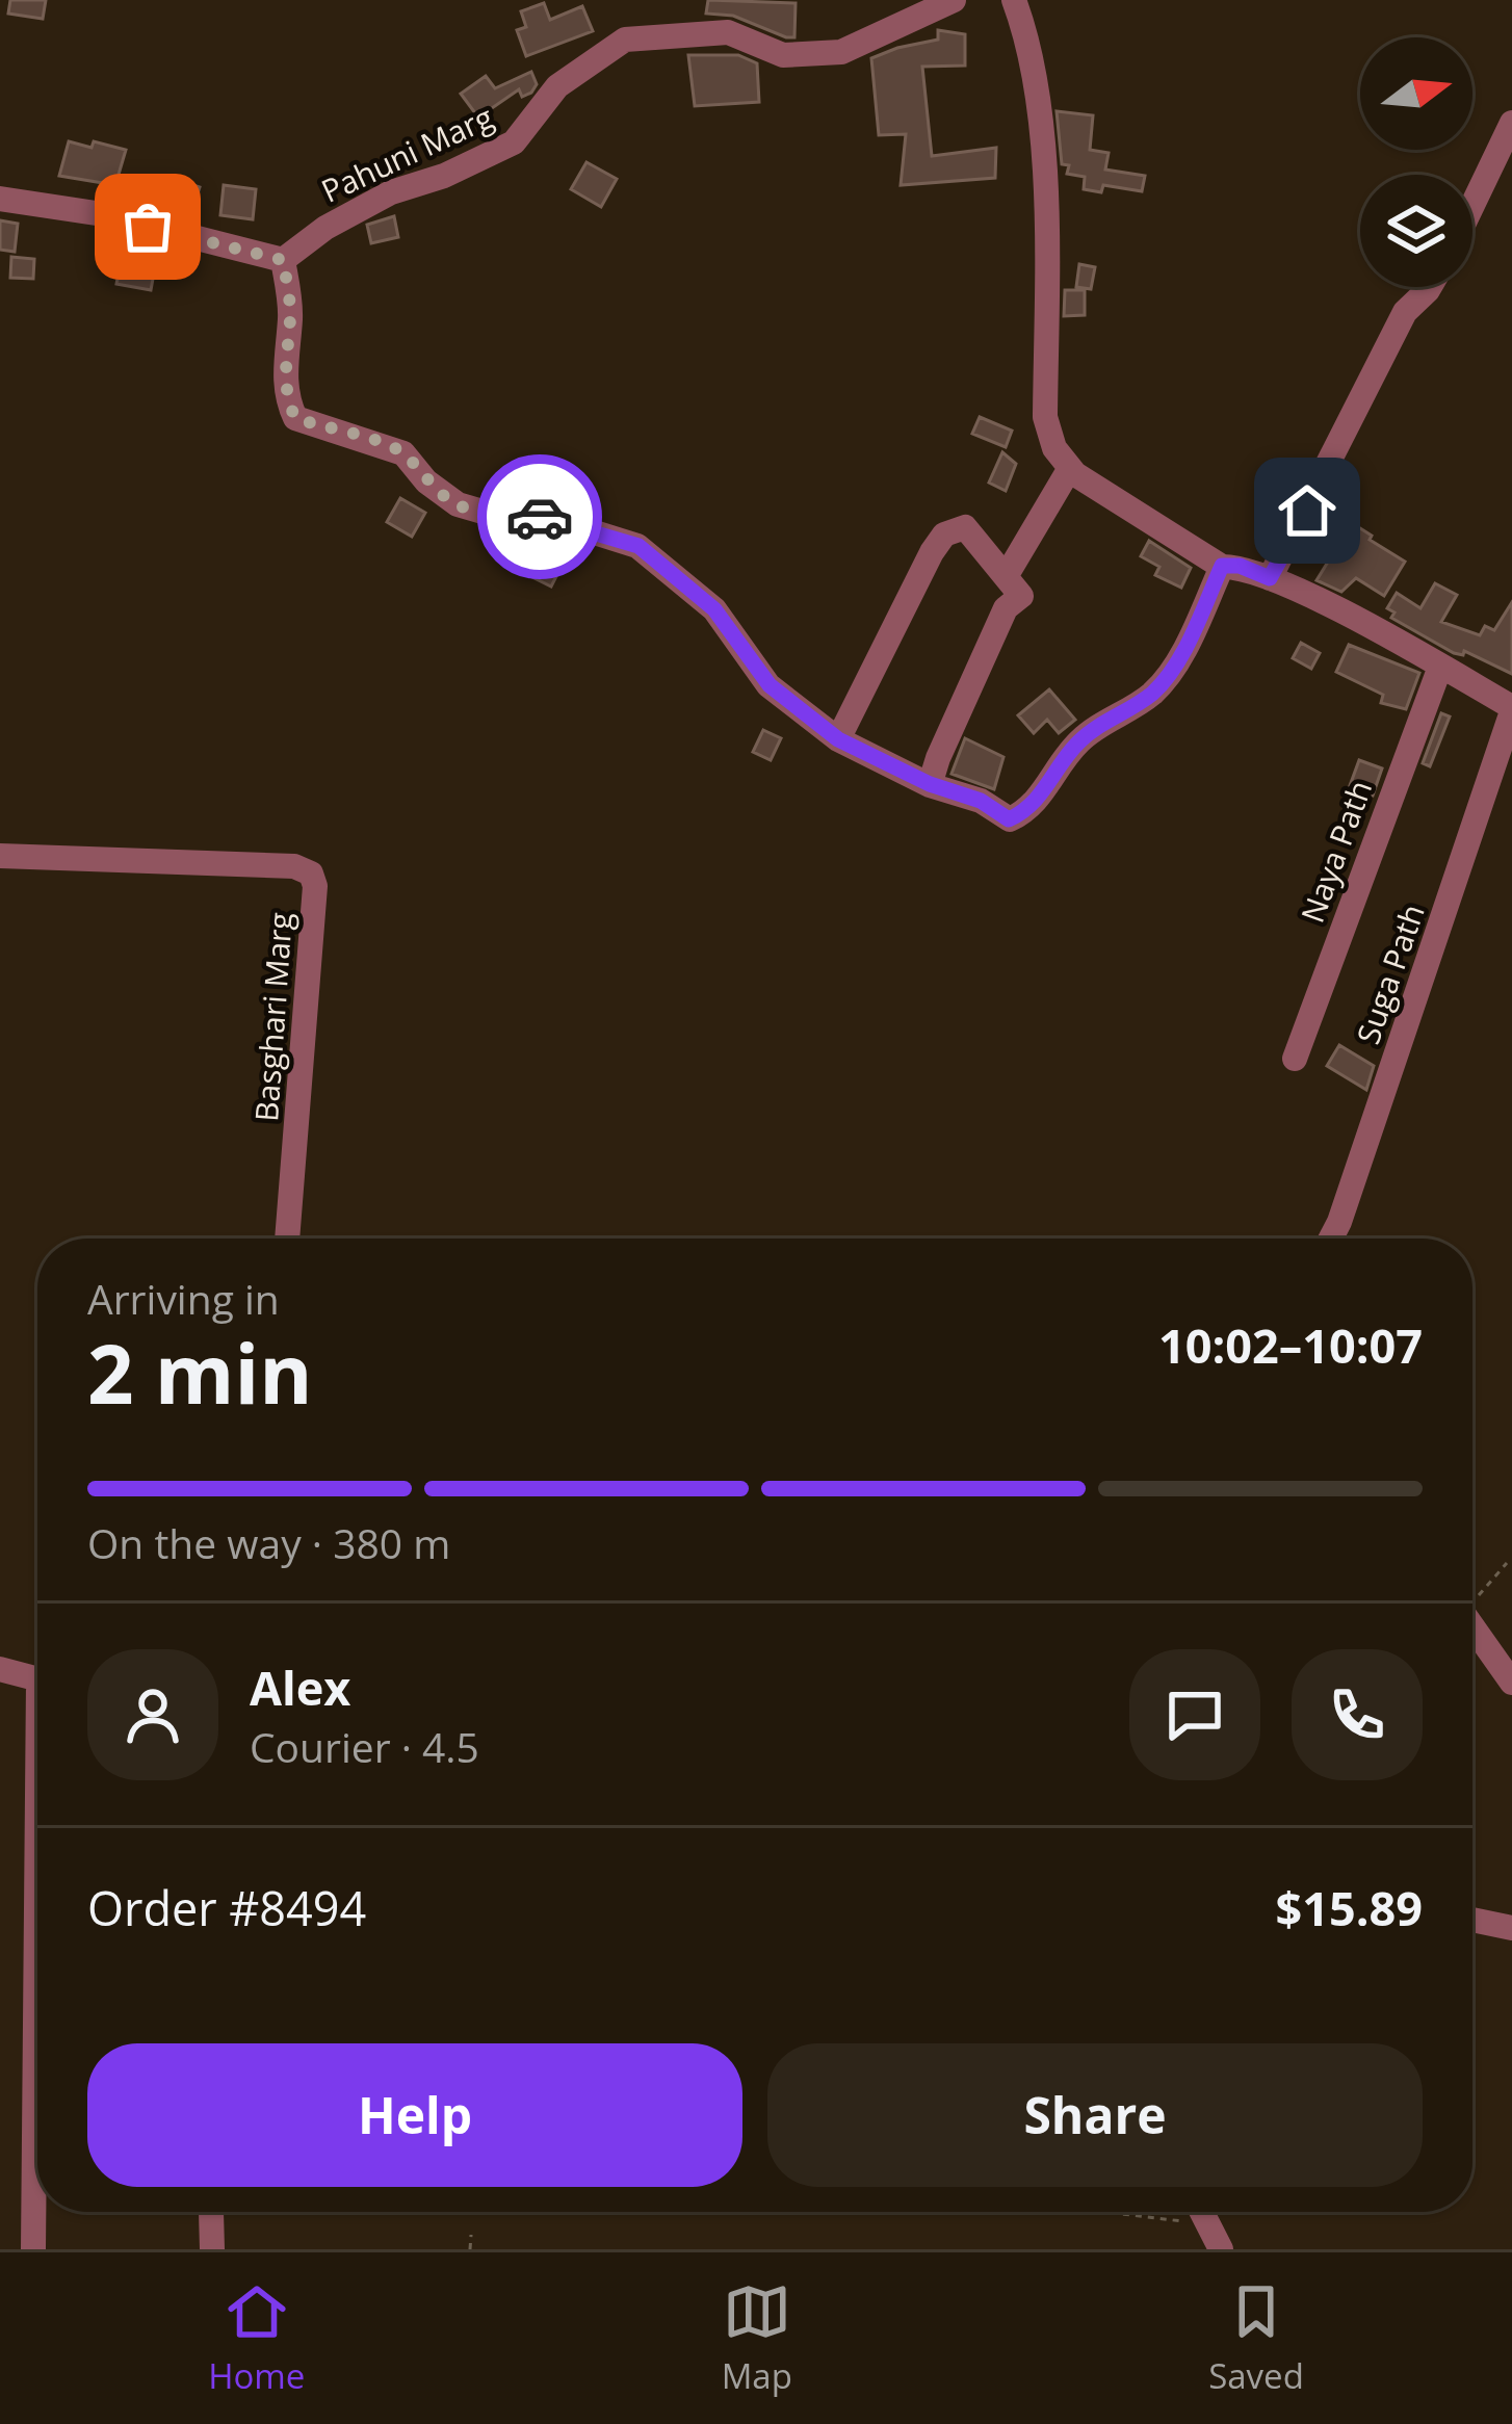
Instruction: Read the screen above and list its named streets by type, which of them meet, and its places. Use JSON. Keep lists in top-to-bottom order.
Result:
{
  "streets": {
    "street": [
      "Pahuni Marg",
      "Naya Path",
      "Suga Path",
      "Basghari Marg"
    ]
  },
  "north": "right",
  "page": {
    "heading": ["2 min", "Arriving in", "10:02–10:07"],
    "panel": [
      "Alex",
      "Courier · 4.5",
      "Order #8494",
      "$15.89"
    ],
    "bar": "On the way · 380 m",
    "buttons": ["Help", "Share"],
    "tabs": ["Home", "Map", "Saved"]
  }
}
